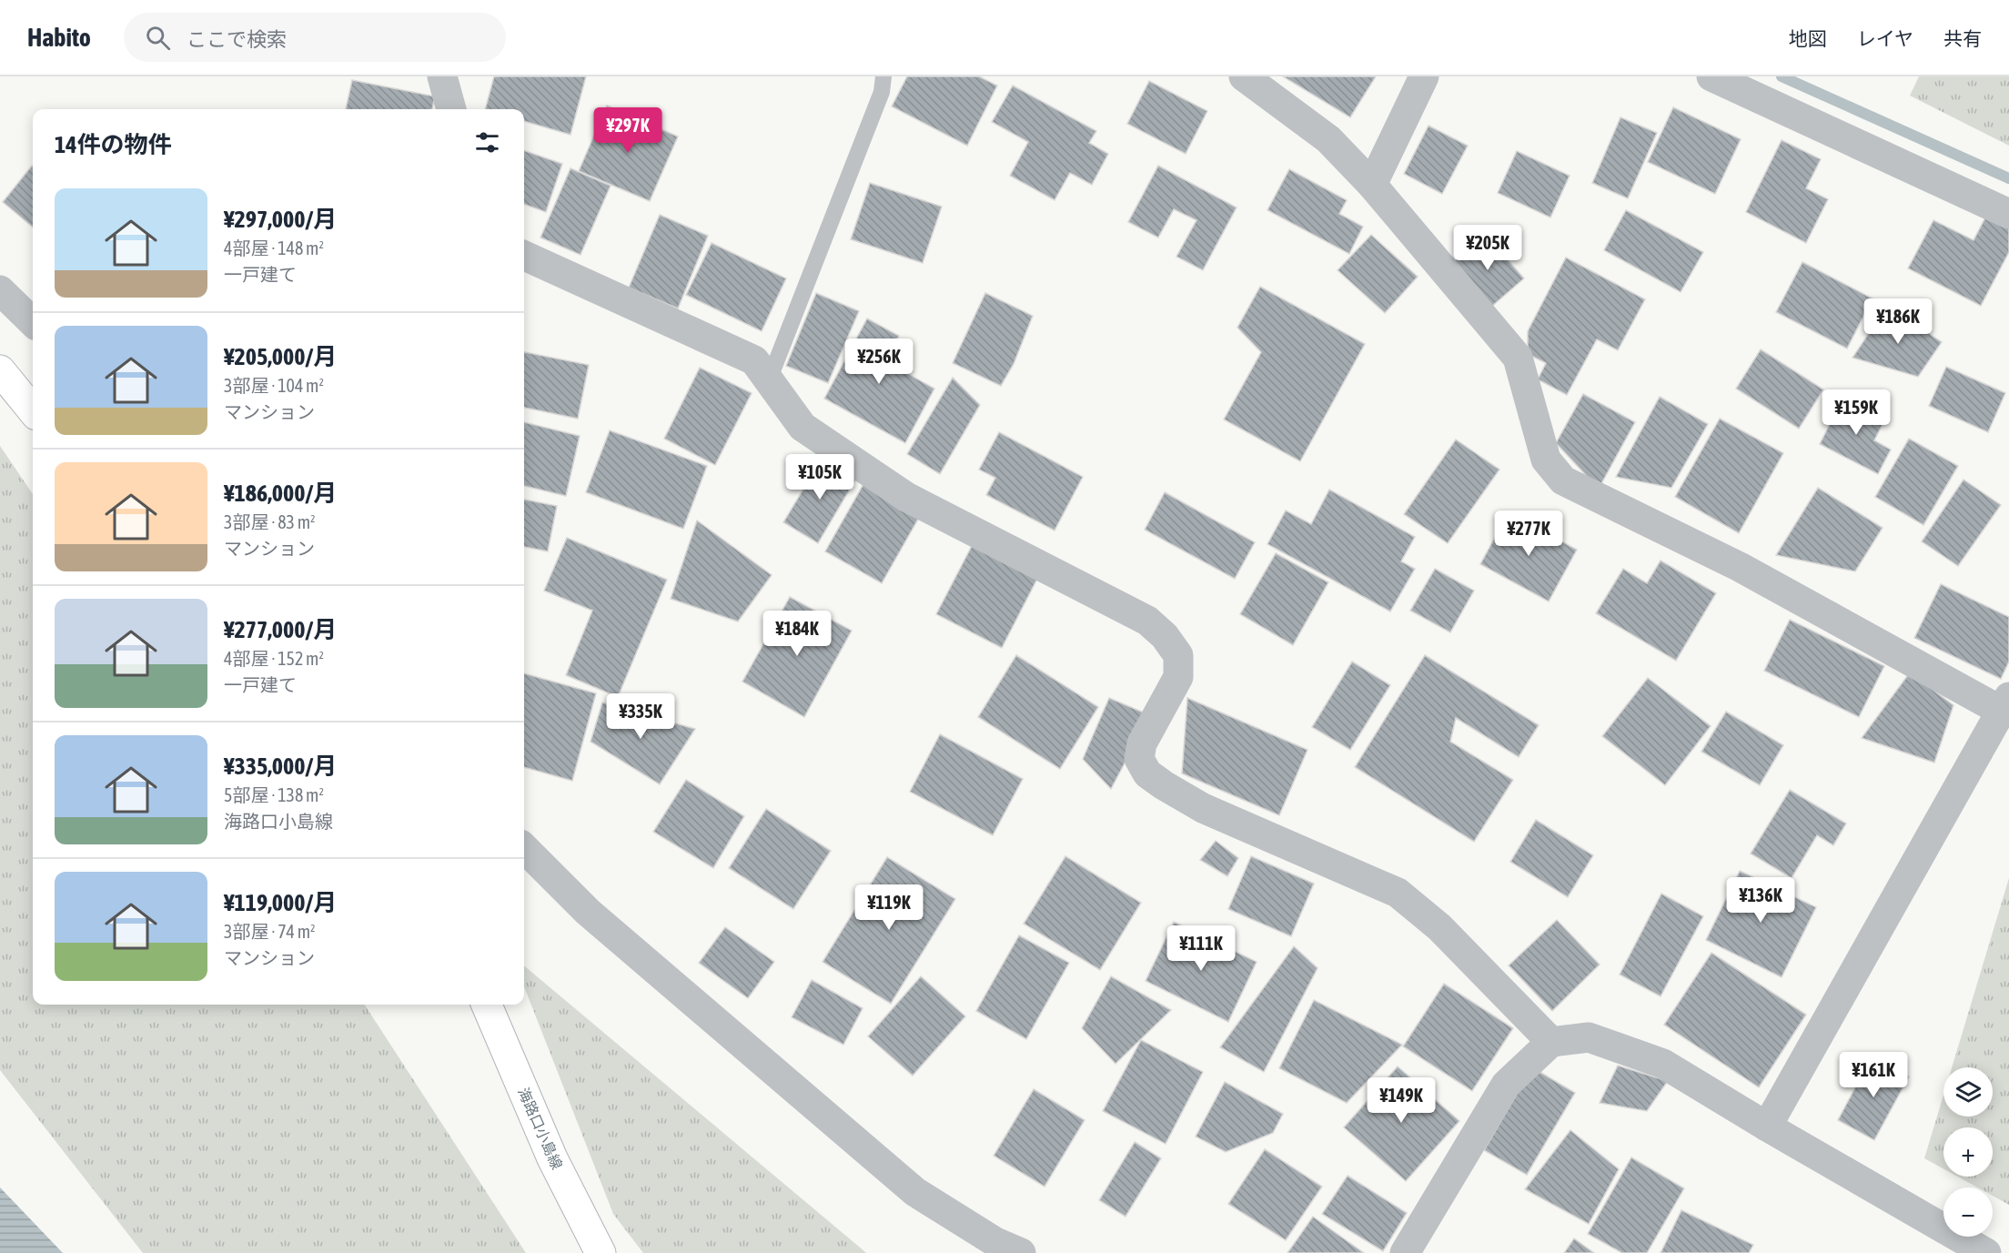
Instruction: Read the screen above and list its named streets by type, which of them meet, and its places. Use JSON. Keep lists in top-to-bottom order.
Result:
{
  "streets": {
    "main road": ["海路口小島線"]
  },
  "page": {
    "header": "Habito",
    "search": "ここで検索",
    "nav": ["地図", "レイヤ", "共有"],
    "price": [
      "¥297K",
      "¥205K",
      "¥186K",
      "¥256K",
      "¥159K",
      "¥105K",
      "¥277K",
      "¥184K",
      "¥335K",
      "¥136K",
      "¥119K",
      "¥111K",
      "¥161K",
      "¥149K"
    ],
    "heading": "14件の物件",
    "list": [
      {
        "name": "¥297,000/月",
        "note": "4部屋 · 148 m² · 一戸建て"
      },
      {
        "name": "¥205,000/月",
        "note": "3部屋 · 104 m² · マンション"
      },
      {
        "name": "¥186,000/月",
        "note": "3部屋 · 83 m² · マンション"
      },
      {
        "name": "¥277,000/月",
        "note": "4部屋 · 152 m² · 一戸建て"
      },
      {
        "name": "¥335,000/月",
        "note": "5部屋 · 138 m² · 海路口小島線"
      },
      {
        "name": "¥119,000/月",
        "note": "3部屋 · 74 m² · マンション"
      }
    ],
    "map_buttons": ["+", "−"]
  }
}
